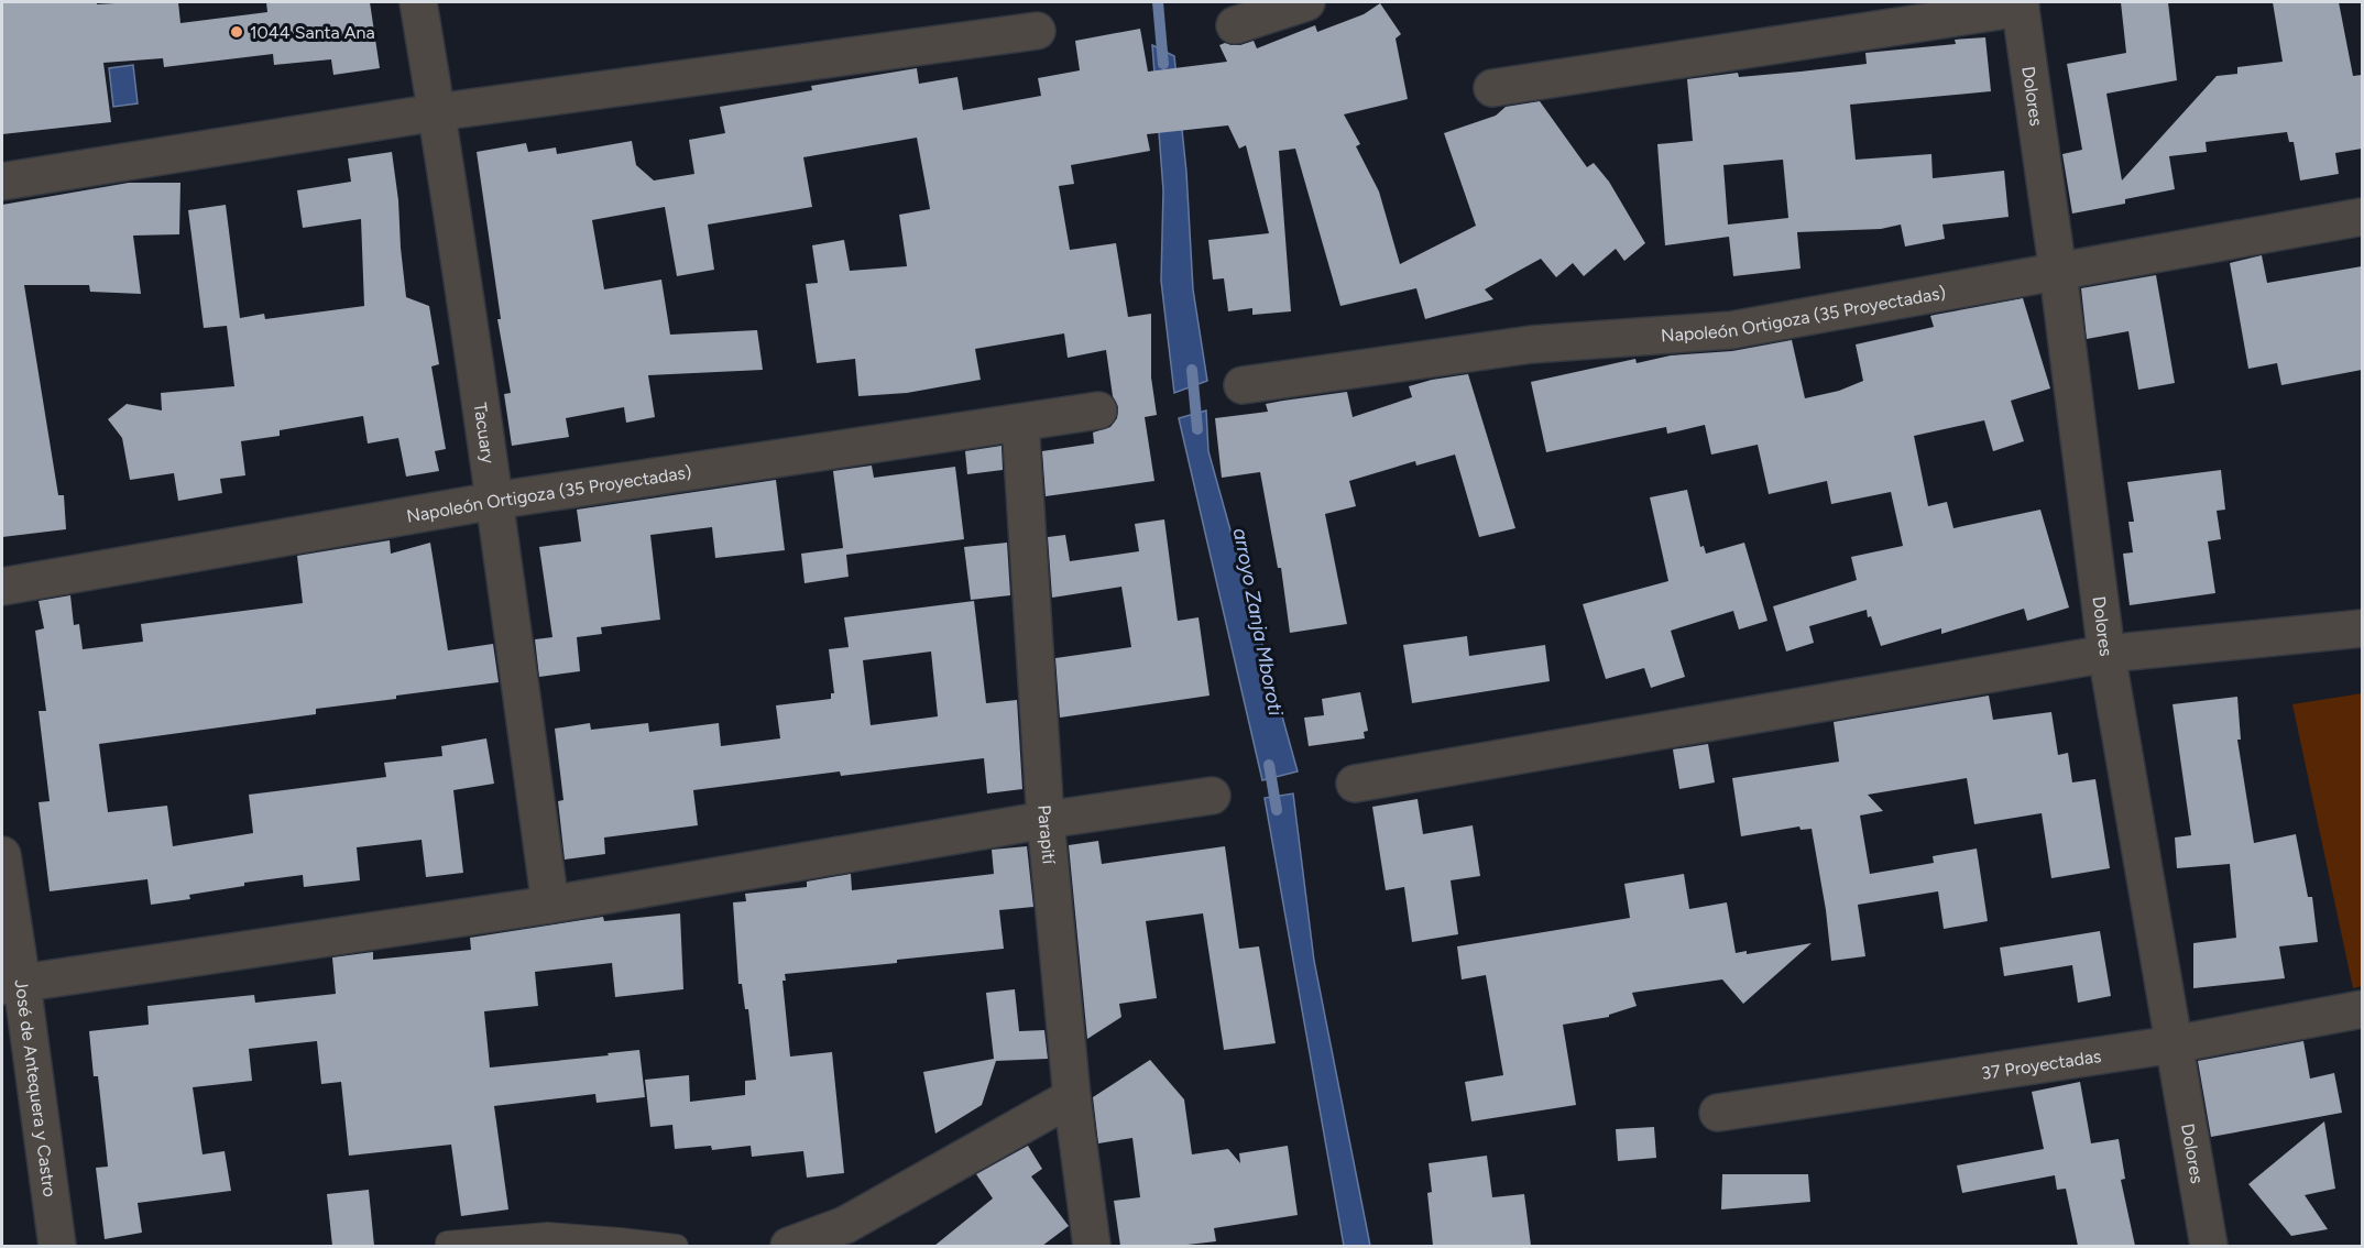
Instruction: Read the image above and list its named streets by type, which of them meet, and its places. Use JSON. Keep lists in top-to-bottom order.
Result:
{
  "streets": {
    "street": [
      "Dolores",
      "Napoleón Ortigoza (35 Proyectadas)",
      "Tacuary",
      "Parapití",
      "37 Proyectadas",
      "José de Antequera y Castro"
    ]
  },
  "crossings": [
    ["Dolores", "Napoleón Ortigoza (35 Proyectadas)"],
    ["Dolores", "37 Proyectadas"],
    ["Napoleón Ortigoza (35 Proyectadas)", "Tacuary"],
    ["Napoleón Ortigoza (35 Proyectadas)", "Parapití"]
  ],
  "water": ["arroyo Zanja Mboroti"],
  "places": ["1044 Santa Ana"]
}
